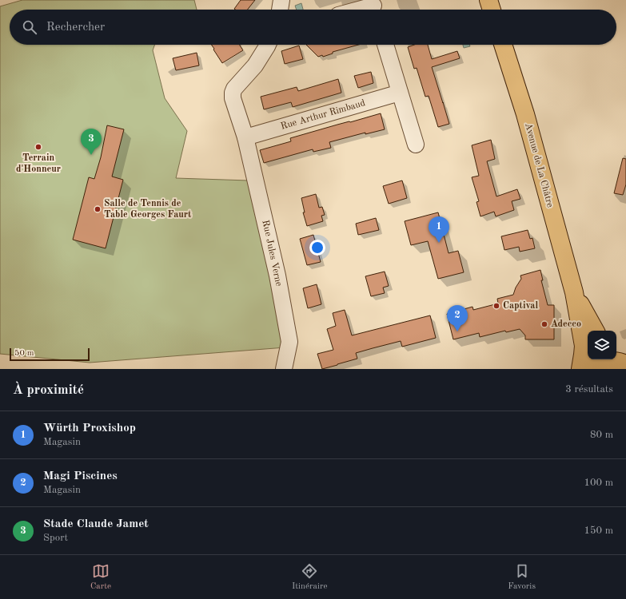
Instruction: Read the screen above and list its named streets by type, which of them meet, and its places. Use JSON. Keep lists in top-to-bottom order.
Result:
{
  "streets": {
    "main road": ["Avenue de La Châtre"],
    "street": ["Rue Arthur Rimbaud", "Rue Jules Verne"]
  },
  "crossings": [
    ["Rue Arthur Rimbaud", "Rue Jules Verne"]
  ],
  "places": [
    "Terrain d'Honneur",
    "Salle de Tennis de Table Georges Faurt",
    "Captival",
    "Adecco"
  ],
  "scale_bar": "50 m",
  "page": {
    "search": "Rechercher",
    "pins": ["3", "1", "2"],
    "scale": "50 m",
    "heading": ["À proximité", "3 résultats"],
    "list": [
      {
        "mark": "1",
        "name": "Würth Proxishop",
        "note": "Magasin",
        "value": "80 m"
      },
      {
        "mark": "2",
        "name": "Magi Piscines",
        "note": "Magasin",
        "value": "100 m"
      },
      {
        "mark": "3",
        "name": "Stade Claude Jamet",
        "note": "Sport",
        "value": "150 m"
      }
    ],
    "nav": ["Carte", "Itinéraire", "Favoris"]
  }
}
